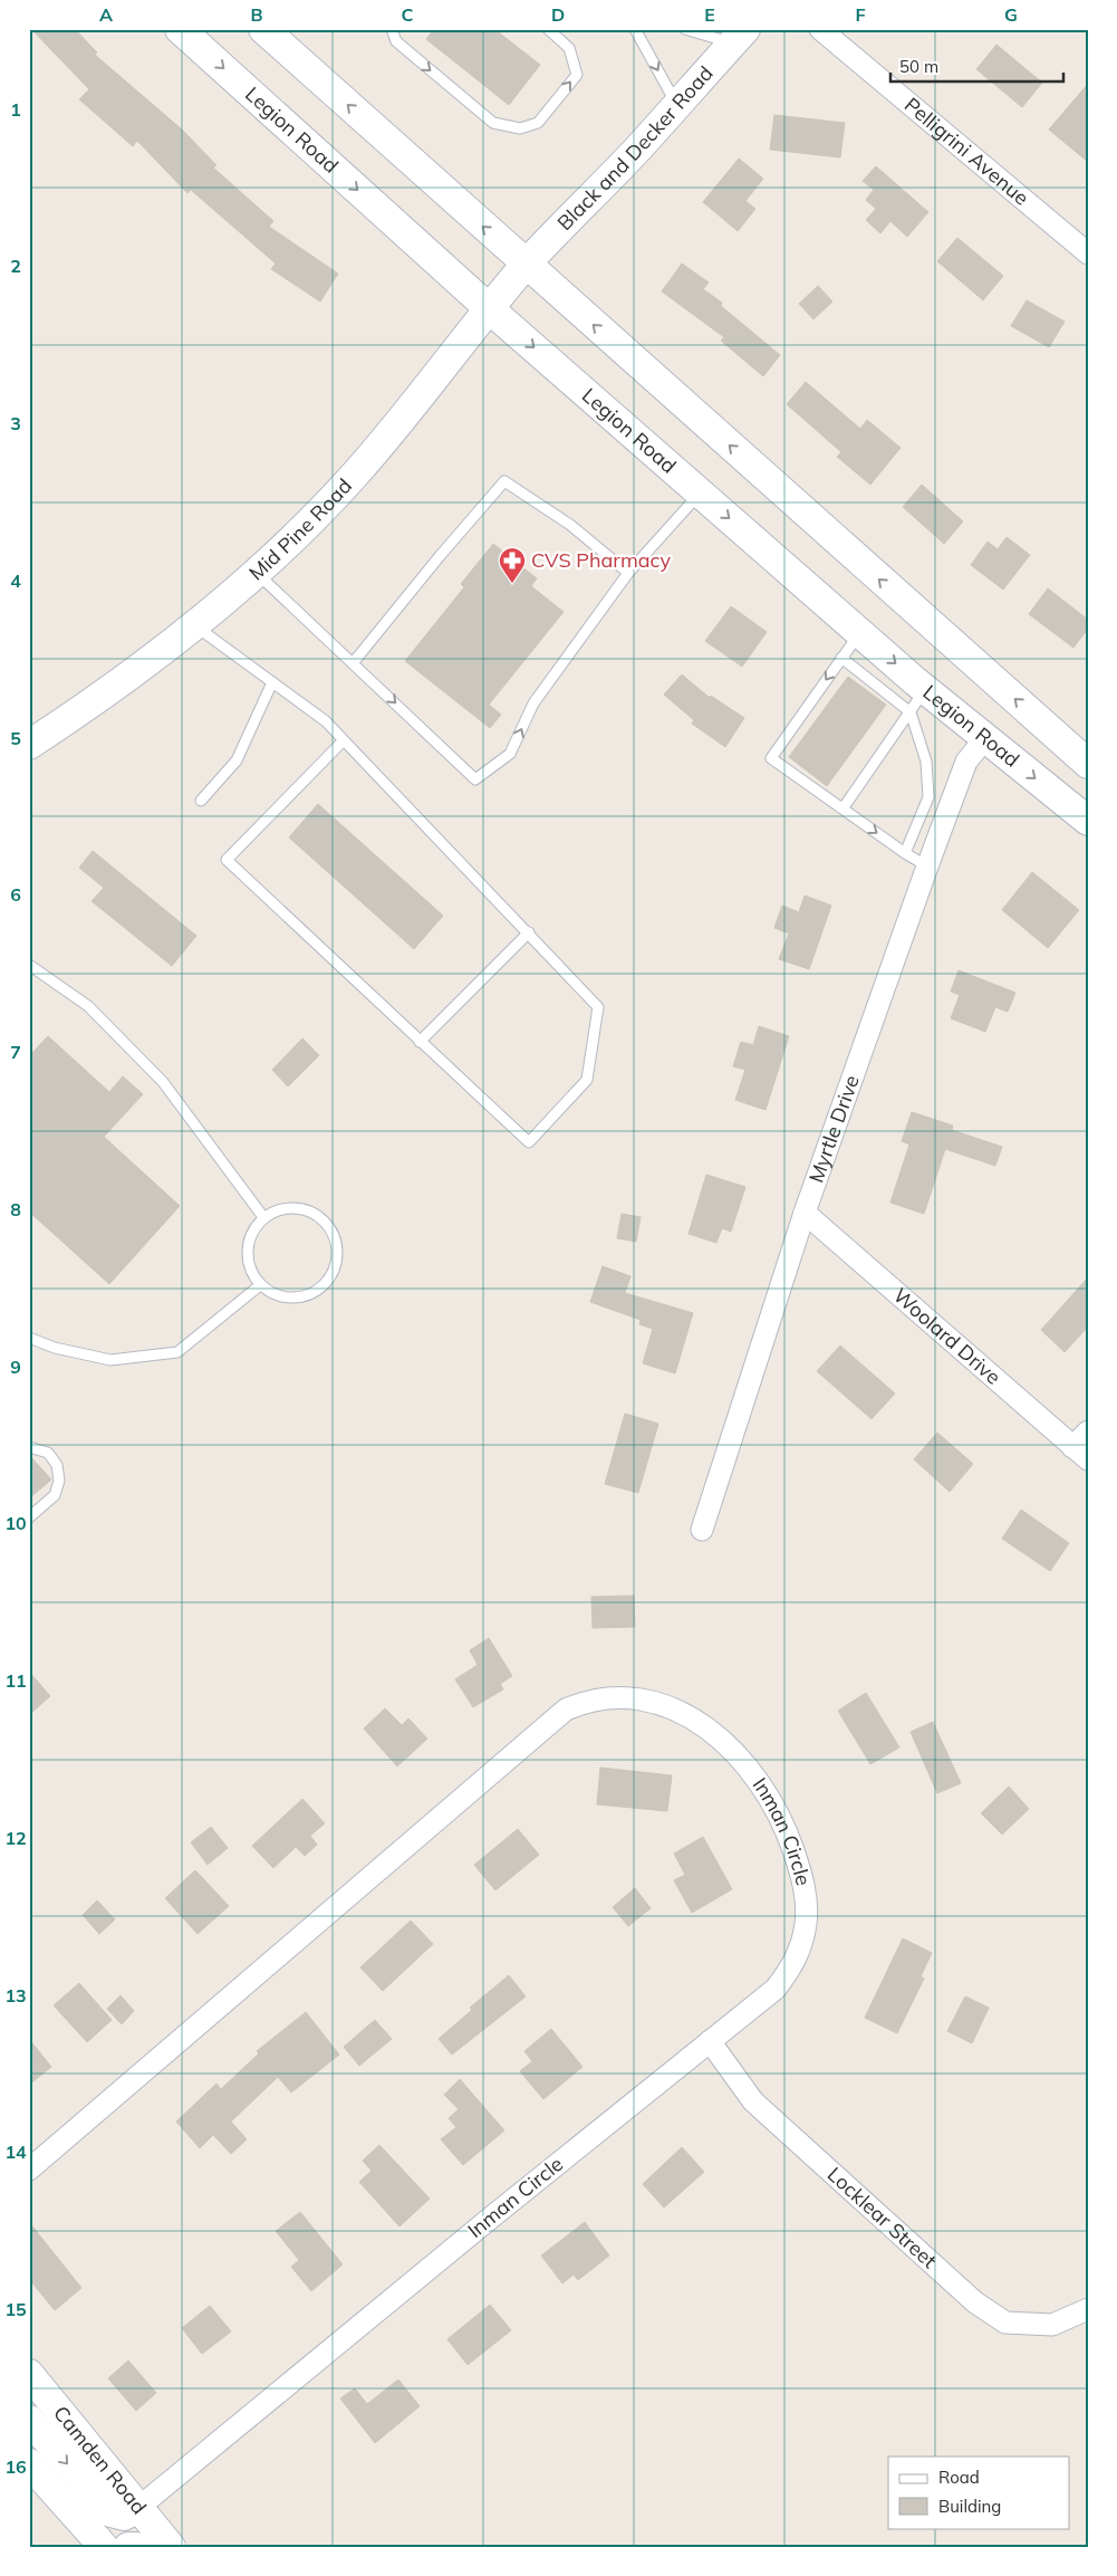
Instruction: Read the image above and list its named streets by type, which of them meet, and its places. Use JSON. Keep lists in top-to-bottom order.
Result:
{
  "streets": {
    "main road": [
      "Legion Road",
      "Black and Decker Road",
      "Mid Pine Road",
      "Camden Road"
    ],
    "street": [
      "Pelligrini Avenue",
      "Myrtle Drive",
      "Woolard Drive",
      "Inman Circle",
      "Locklear Street"
    ]
  },
  "crossings": [
    ["Legion Road", "Mid Pine Road"],
    ["Legion Road", "Myrtle Drive"],
    ["Black and Decker Road", "Mid Pine Road"],
    ["Myrtle Drive", "Woolard Drive"],
    ["Inman Circle", "Locklear Street"],
    ["Inman Circle", "Camden Road"]
  ],
  "places": {
    "pharmacy": ["CVS Pharmacy"]
  },
  "legend": ["Road", "Building"],
  "scale_bar": "50 m",
  "grid": {
    "columns": [
      "A",
      "B",
      "C",
      "D",
      "E",
      "F",
      "G"
    ],
    "rows": [
      "1",
      "2",
      "3",
      "4",
      "5",
      "6",
      "7",
      "8",
      "9",
      "10",
      "11",
      "12",
      "13",
      "14",
      "15",
      "16"
    ]
  }
}
